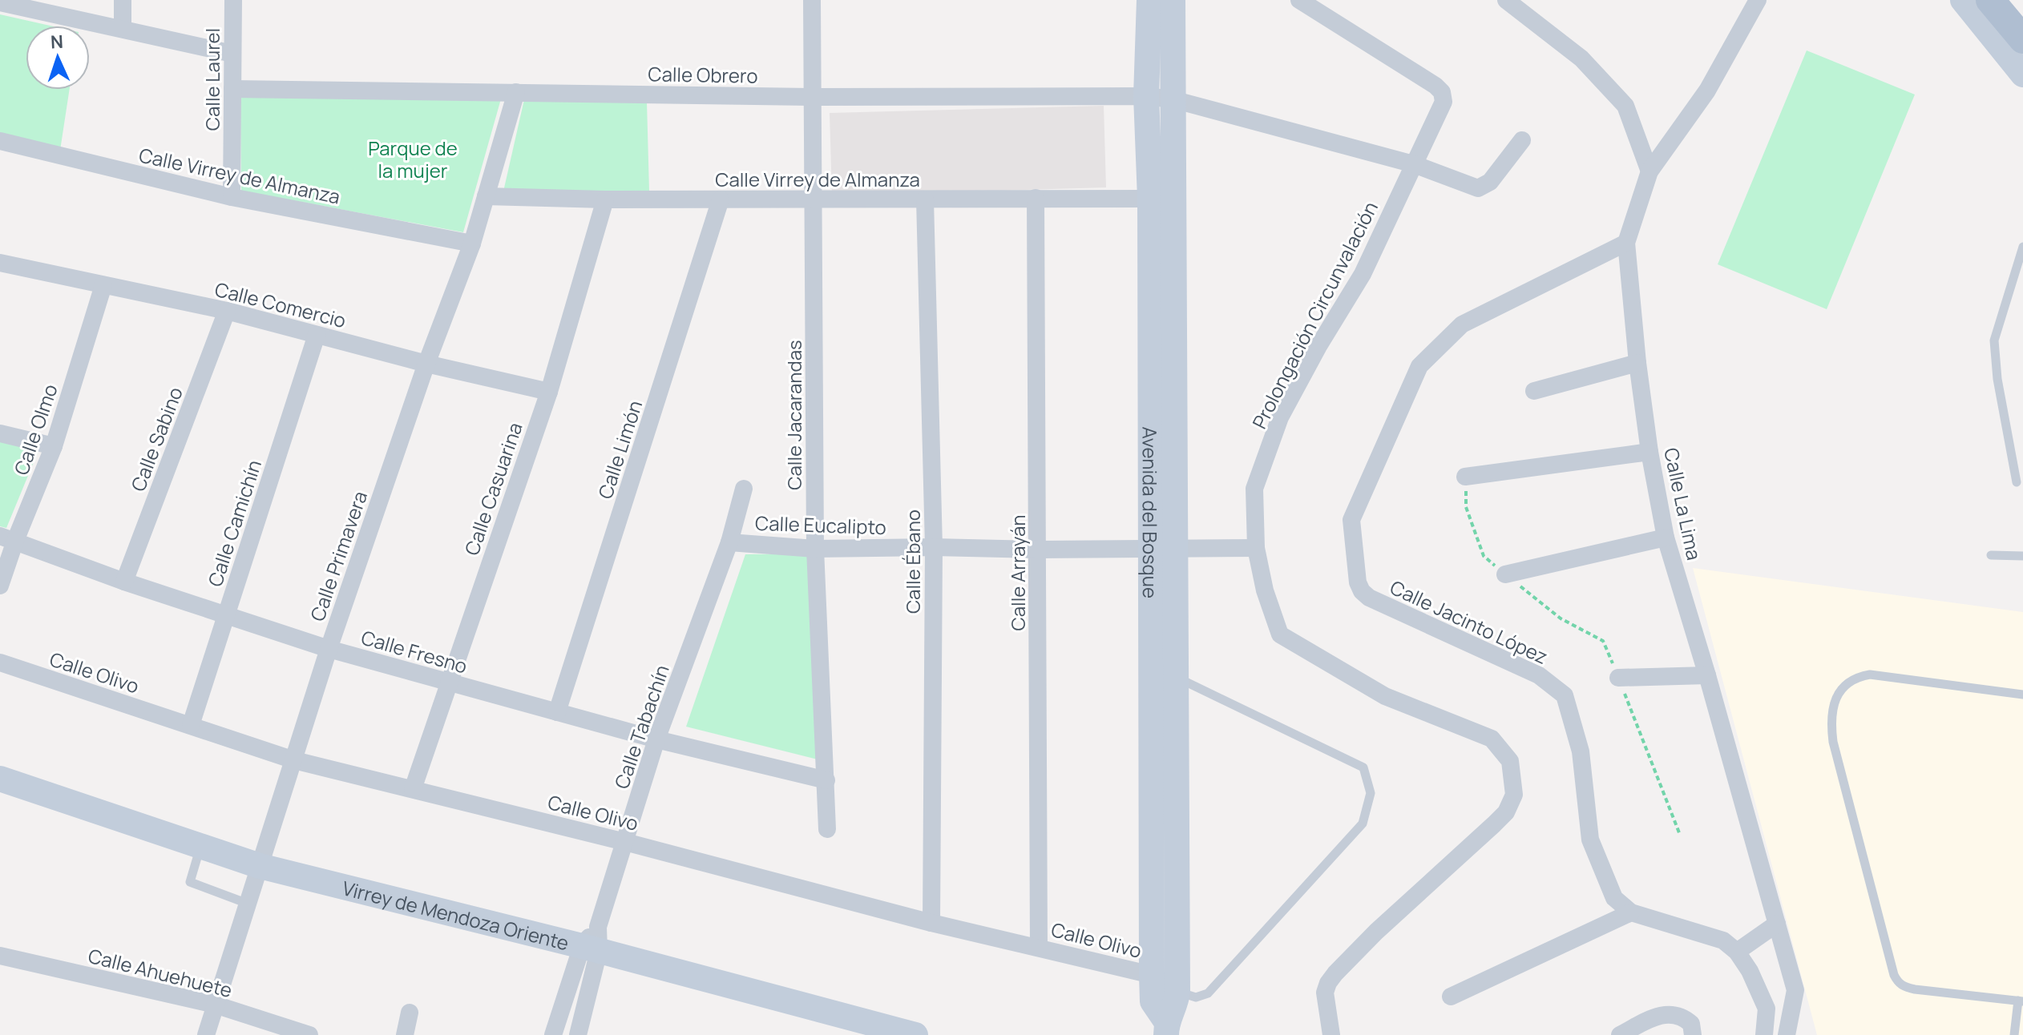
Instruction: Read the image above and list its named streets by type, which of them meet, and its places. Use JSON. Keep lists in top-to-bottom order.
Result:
{
  "streets": {
    "street": [
      "Calle Obrero",
      "Calle Laurel",
      "Calle Virrey de Almanza",
      "Calle Comercio",
      "Prolongación Circunvalación",
      "Calle Jacarandas",
      "Calle Olmo",
      "Calle Sabino",
      "Calle Limón",
      "Calle Casuarina",
      "Calle La Lima",
      "Avenida del Bosque",
      "Calle Camichín",
      "Calle Eucalipto",
      "Calle Primavera",
      "Calle Ébano",
      "Calle Arrayán",
      "Calle Jacinto López",
      "Calle Fresno",
      "Calle Olivo",
      "Calle Tabachín",
      "Virrey de Mendoza Oriente",
      "Calle Ahuehuete"
    ]
  },
  "crossings": [
    ["Calle Obrero", "Calle Laurel"],
    ["Calle Obrero", "Prolongación Circunvalación"],
    ["Calle Obrero", "Calle Jacarandas"],
    ["Calle Obrero", "Avenida del Bosque"],
    ["Calle Obrero", "Calle Primavera"],
    ["Calle Laurel", "Calle Virrey de Almanza"],
    ["Calle Virrey de Almanza", "Calle Jacarandas"],
    ["Calle Virrey de Almanza", "Calle Limón"],
    ["Calle Virrey de Almanza", "Calle Casuarina"],
    ["Calle Virrey de Almanza", "Avenida del Bosque"],
    ["Calle Virrey de Almanza", "Calle Primavera"],
    ["Calle Virrey de Almanza", "Calle Ébano"],
    ["Calle Virrey de Almanza", "Calle Arrayán"],
    ["Calle Comercio", "Calle Olmo"],
    ["Calle Comercio", "Calle Sabino"],
    ["Calle Comercio", "Calle Casuarina"],
    ["Calle Comercio", "Calle Camichín"],
    ["Calle Comercio", "Calle Primavera"],
    ["Prolongación Circunvalación", "Calle Eucalipto"],
    ["Calle Jacarandas", "Calle Eucalipto"],
    ["Calle Jacarandas", "Calle Fresno"],
    ["Calle Olmo", "Calle Fresno"],
    ["Calle Sabino", "Calle Fresno"],
    ["Calle Limón", "Calle Fresno"],
    ["Calle Casuarina", "Calle Fresno"],
    ["Calle Casuarina", "Calle Olivo"],
    ["Calle La Lima", "Calle Jacinto López"],
    ["Avenida del Bosque", "Calle Eucalipto"],
    ["Avenida del Bosque", "Calle Olivo"],
    ["Calle Camichín", "Calle Fresno"],
    ["Calle Camichín", "Calle Olivo"],
    ["Calle Eucalipto", "Calle Ébano"],
    ["Calle Eucalipto", "Calle Arrayán"],
    ["Calle Eucalipto", "Calle Tabachín"],
    ["Calle Primavera", "Calle Fresno"],
    ["Calle Primavera", "Calle Olivo"],
    ["Calle Primavera", "Virrey de Mendoza Oriente"],
    ["Calle Primavera", "Calle Ahuehuete"],
    ["Calle Ébano", "Calle Olivo"],
    ["Calle Arrayán", "Calle Olivo"],
    ["Calle Fresno", "Calle Tabachín"],
    ["Calle Olivo", "Calle Tabachín"],
    ["Calle Tabachín", "Virrey de Mendoza Oriente"]
  ],
  "parks": ["Parque de la mujer"],
  "north": "top"
}
